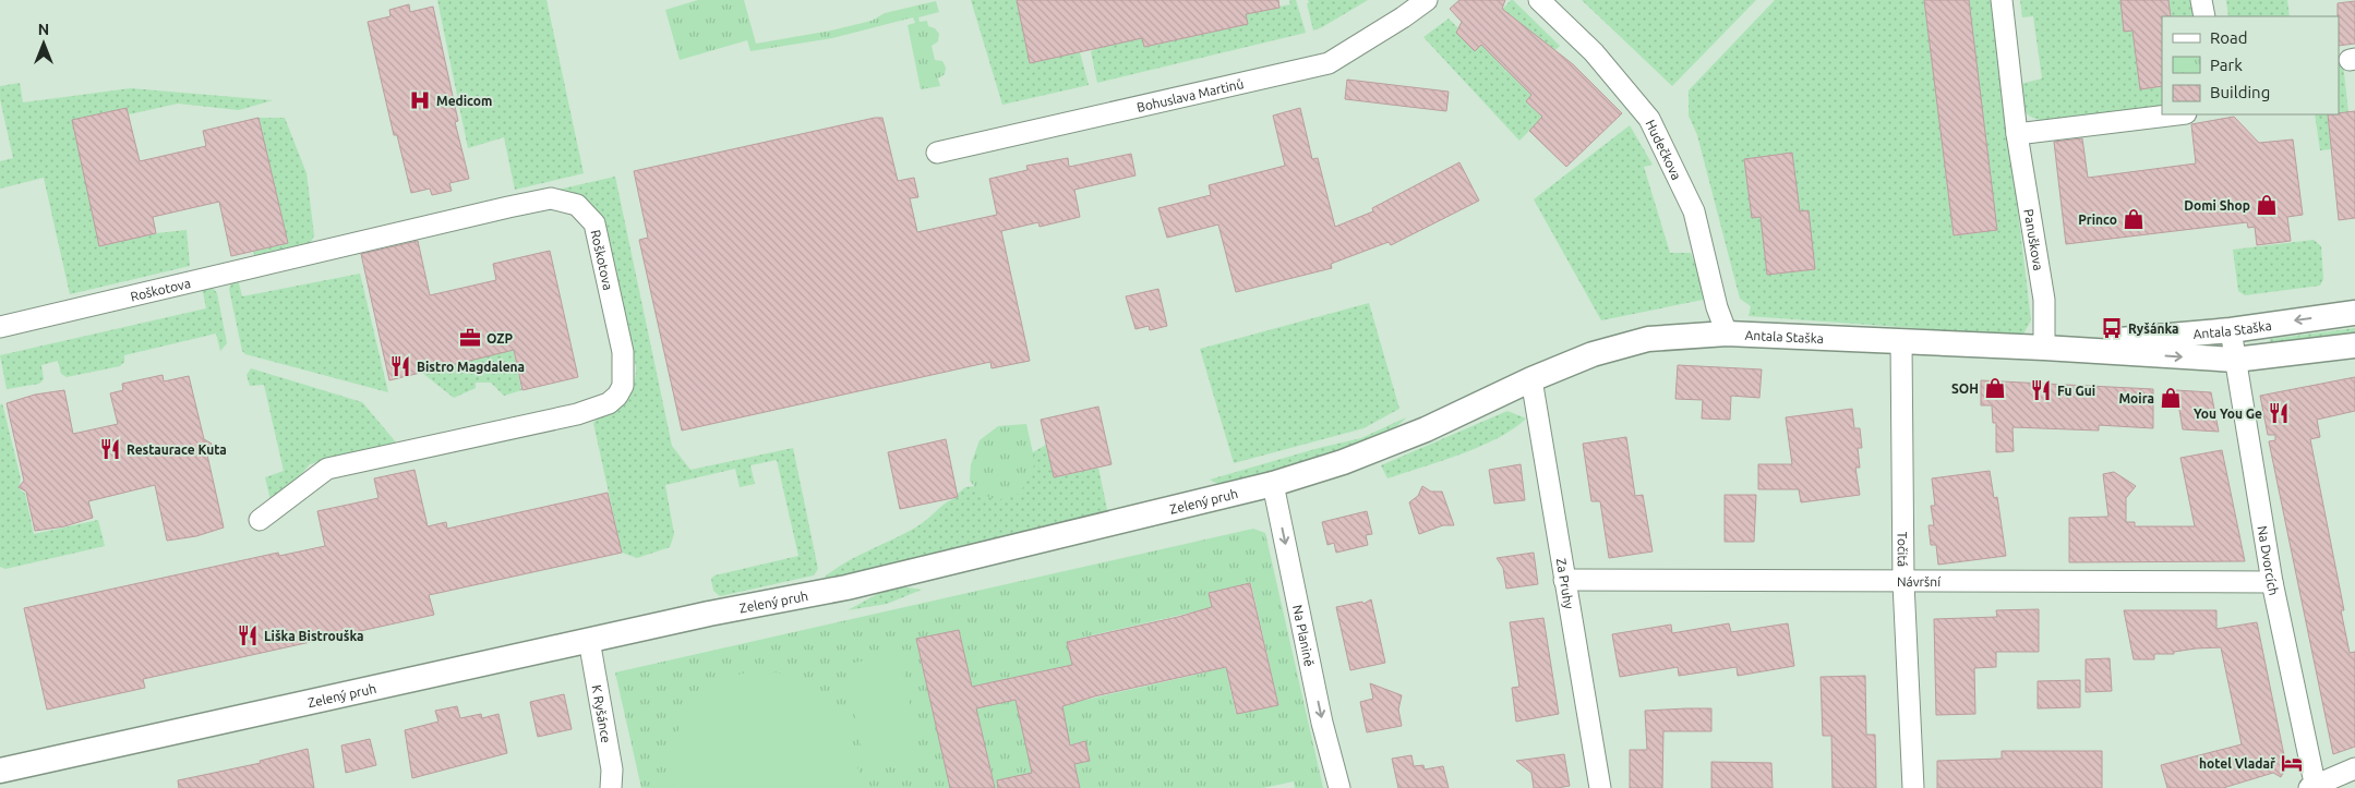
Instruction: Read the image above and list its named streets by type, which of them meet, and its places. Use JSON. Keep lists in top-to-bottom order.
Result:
{
  "streets": {
    "street": [
      "Bohuslava Martinů",
      "Hudečkova",
      "Panuškova",
      "Roškotova",
      "Antala Staška",
      "Zelený pruh",
      "Točitá",
      "Na Dvorcích",
      "Návršní",
      "Za Pruhy",
      "Na Planině",
      "K Ryšánce"
    ]
  },
  "crossings": [
    ["Hudečkova", "Antala Staška"],
    ["Panuškova", "Antala Staška"],
    ["Antala Staška", "Zelený pruh"],
    ["Antala Staška", "Točitá"],
    ["Antala Staška", "Na Dvorcích"],
    ["Antala Staška", "Za Pruhy"],
    ["Zelený pruh", "Za Pruhy"],
    ["Zelený pruh", "Na Planině"],
    ["Zelený pruh", "K Ryšánce"],
    ["Točitá", "Návršní"],
    ["Na Dvorcích", "Návršní"],
    ["Návršní", "Za Pruhy"]
  ],
  "one_way": ["Na Planině"],
  "places": {
    "hospital": ["Medicom"],
    "shop": [
      "Domi Shop",
      "Princo",
      "SOH",
      "Moira"
    ],
    "bus stop": ["Ryšánka"],
    "office": ["OZP"],
    "restaurant": [
      "Bistro Magdalena",
      "Fu Gui",
      "You You Ge",
      "Restaurace Kuta",
      "Liška Bistrouška"
    ],
    "hotel": ["hotel Vladař"]
  },
  "legend": ["Road", "Park", "Building"],
  "north": "top"
}
